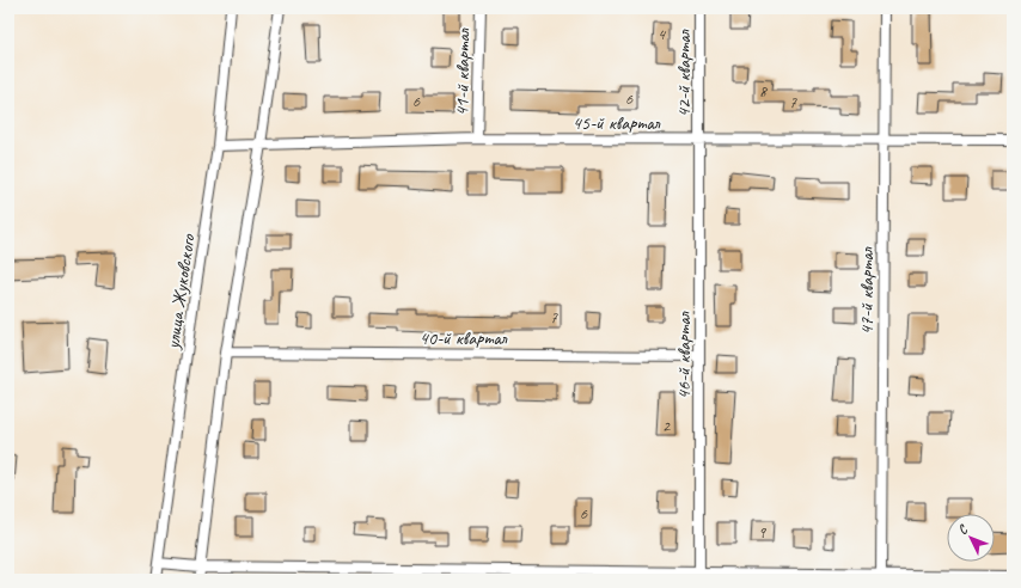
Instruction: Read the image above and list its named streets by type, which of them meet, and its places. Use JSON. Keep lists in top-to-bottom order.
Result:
{
  "streets": {
    "street": [
      "41-й квартал",
      "42-й квартал",
      "45-й квартал",
      "улица Жуковского",
      "47-й квартал",
      "40-й квартал",
      "46-й квартал"
    ]
  },
  "crossings": [
    ["41-й квартал", "45-й квартал"],
    ["42-й квартал", "45-й квартал"],
    ["42-й квартал", "46-й квартал"],
    ["45-й квартал", "улица Жуковского"],
    ["45-й квартал", "47-й квартал"],
    ["45-й квартал", "46-й квартал"],
    ["40-й квартал", "46-й квартал"]
  ],
  "house_numbers": [
    "4",
    "8",
    "6",
    "6",
    "7",
    "7",
    "2",
    "6",
    "9"
  ],
  "north": "top left"
}
